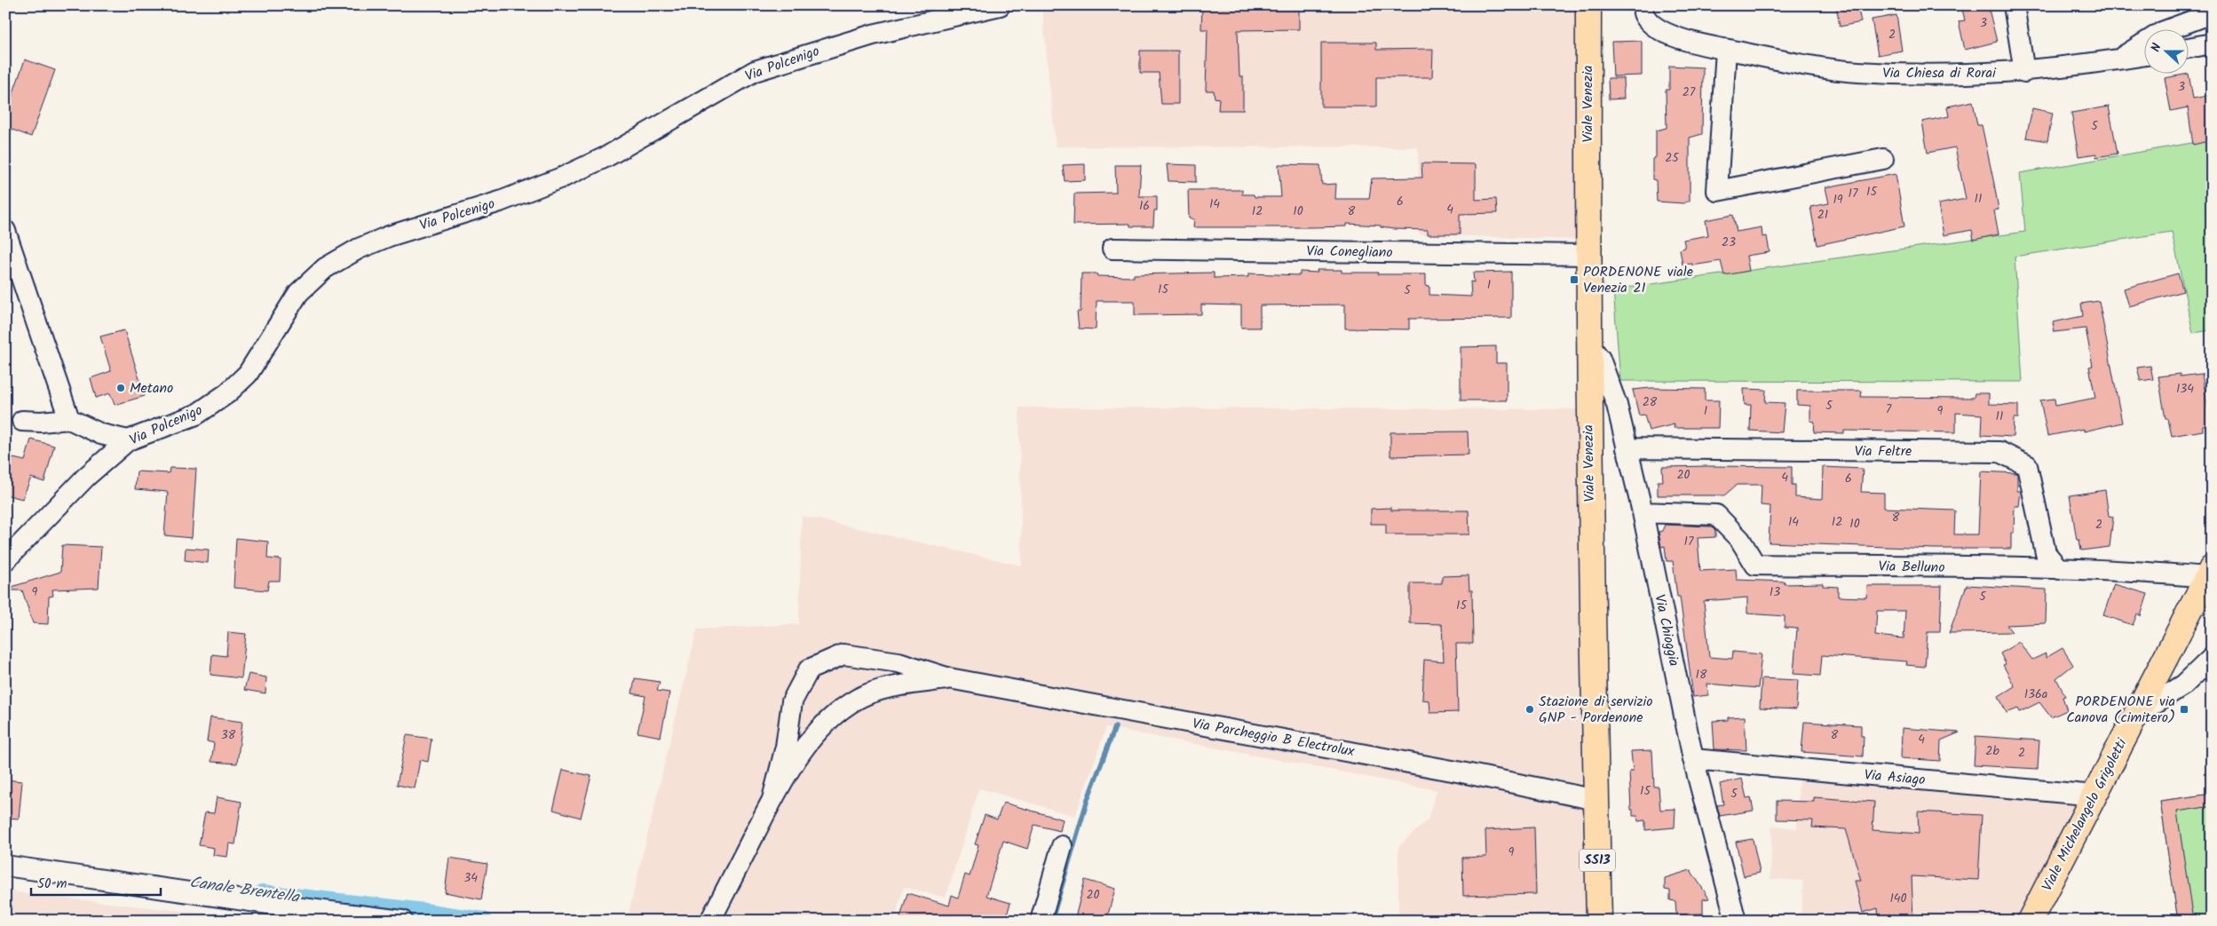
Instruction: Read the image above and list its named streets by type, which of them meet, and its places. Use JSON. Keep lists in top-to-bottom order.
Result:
{
  "streets": {
    "main road": ["Viale Venezia", "Viale Michelangelo Grigoletti", "SS13"],
    "street": [
      "Via Polcenigo",
      "Via Chiesa di Rorai",
      "Via Conegliano",
      "Via Feltre",
      "Via Belluno",
      "Via Chioggia",
      "Via Parcheggio B Electrolux",
      "Via Asiago"
    ]
  },
  "crossings": [
    ["Viale Venezia", "Via Conegliano"],
    ["Viale Venezia", "Via Chioggia"],
    ["Viale Venezia", "Via Parcheggio B Electrolux"],
    ["Via Feltre", "Via Belluno"],
    ["Via Feltre", "Via Chioggia"],
    ["Via Belluno", "Via Chioggia"],
    ["Via Belluno", "Viale Michelangelo Grigoletti"],
    ["Via Chioggia", "Via Asiago"],
    ["Via Asiago", "Viale Michelangelo Grigoletti"]
  ],
  "water": ["Canale Brentella"],
  "places": {
    "transit": ["PORDENONE viale Venezia 21", "PORDENONE via Canova (cimitero)"],
    "other": ["Metano", "Stazione di servizio GNP - Pordenone"]
  },
  "house_numbers": [
    "3",
    "2",
    "3",
    "27",
    "5",
    "25",
    "15",
    "17",
    "11",
    "19",
    "6",
    "14",
    "16",
    "4",
    "12",
    "10",
    "8",
    "21",
    "23",
    "1",
    "15",
    "5",
    "134",
    "28",
    "5",
    "7",
    "1",
    "9",
    "11",
    "20",
    "4",
    "6",
    "8",
    "14",
    "12",
    "10",
    "2",
    "17",
    "9",
    "13",
    "5",
    "15",
    "18",
    "136a",
    "38",
    "8",
    "4",
    "2b",
    "2",
    "15",
    "5",
    "9",
    "34",
    "20",
    "140"
  ],
  "scale_bar": "50 m",
  "north": "left"
}
